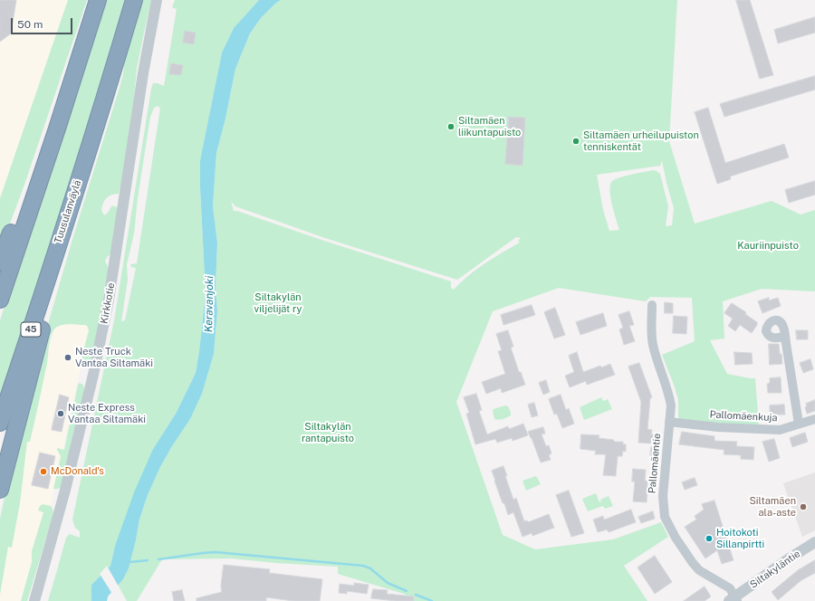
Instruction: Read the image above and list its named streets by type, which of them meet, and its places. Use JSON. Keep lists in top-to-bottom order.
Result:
{
  "streets": {
    "highway": ["Tuusulanväylä", "45"],
    "street": [
      "Kirkkotie",
      "Pallomäenkuja",
      "Pallomäentie",
      "Siltakyläntie"
    ]
  },
  "crossings": [
    ["Pallomäenkuja", "Pallomäentie"],
    ["Pallomäentie", "Siltakyläntie"]
  ],
  "water": ["Keravanjoki"],
  "parks": ["Kauriinpuisto", "Siltakylän viljelijät ry", "Siltakylän rantapuisto"],
  "places": [
    "Siltamäen liikuntapuisto",
    "Siltamäen urheilupuiston tenniskentät",
    "Neste Truck Vantaa Siltamäki",
    "Neste Express Vantaa Siltamäki",
    "McDonald's",
    "Siltamäen ala-aste",
    "Hoitokoti Sillanpirtti"
  ],
  "scale_bar": "50 m"
}
